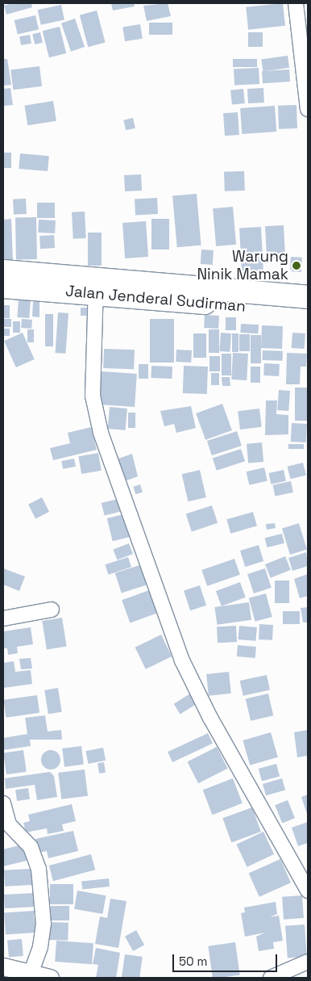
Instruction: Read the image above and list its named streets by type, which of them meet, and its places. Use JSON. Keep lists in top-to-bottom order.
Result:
{
  "streets": {
    "main road": ["Jalan Jenderal Sudirman"]
  },
  "places": ["Warung Ninik Mamak"],
  "scale_bar": "50 m"
}
